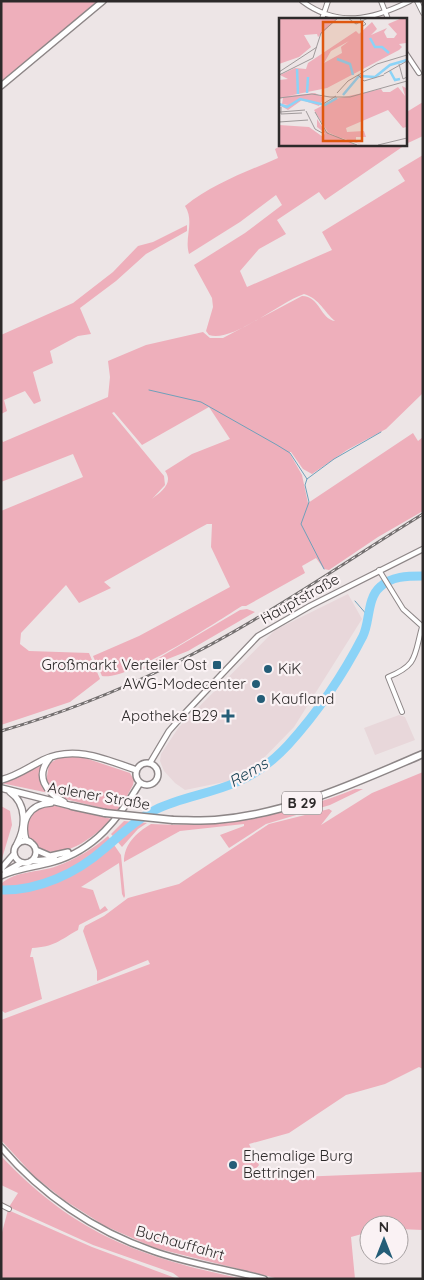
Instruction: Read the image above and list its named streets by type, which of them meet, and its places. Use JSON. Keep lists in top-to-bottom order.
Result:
{
  "streets": {
    "highway": ["Aalener Straße", "B 29"],
    "main road": ["Buchauffahrt"],
    "street": ["Hauptstraße"]
  },
  "water": ["Rems"],
  "places": {
    "transit": ["Großmarkt Verteiler Ost"],
    "other": [
      "KiK",
      "AWG-Modecenter",
      "Kaufland",
      "Ehemalige Burg Bettringen"
    ],
    "health": ["Apotheke B29"]
  },
  "north": "top"
}
